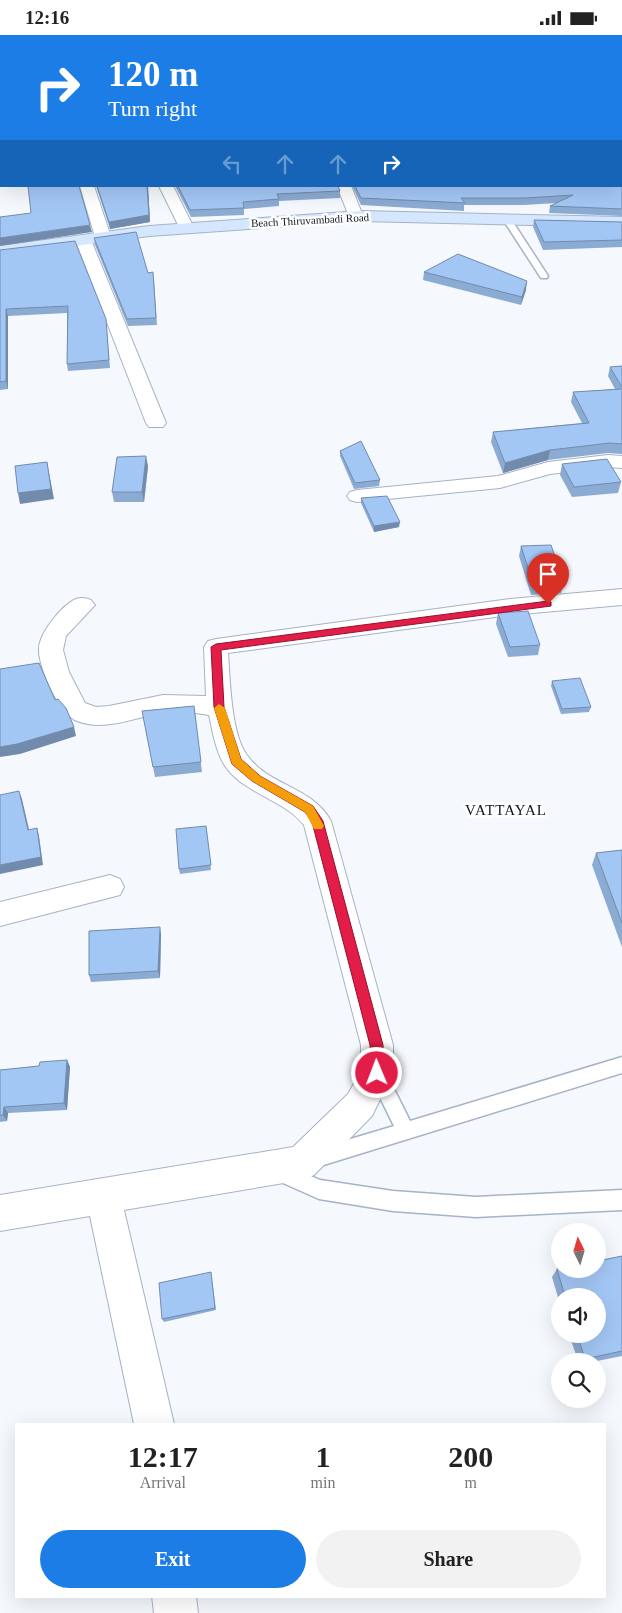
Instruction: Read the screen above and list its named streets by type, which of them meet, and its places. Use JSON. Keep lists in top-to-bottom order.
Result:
{
  "streets": {
    "main road": ["Beach Thiruvambadi Road"]
  },
  "districts": ["VATTAYAL"],
  "north": "top",
  "page": {
    "status": "12:16",
    "turn": ["120 m", "Turn right"],
    "eta": [
      "12:17",
      "Arrival",
      "1",
      "min",
      "200",
      "m"
    ],
    "buttons": ["Exit", "Share"]
  }
}
